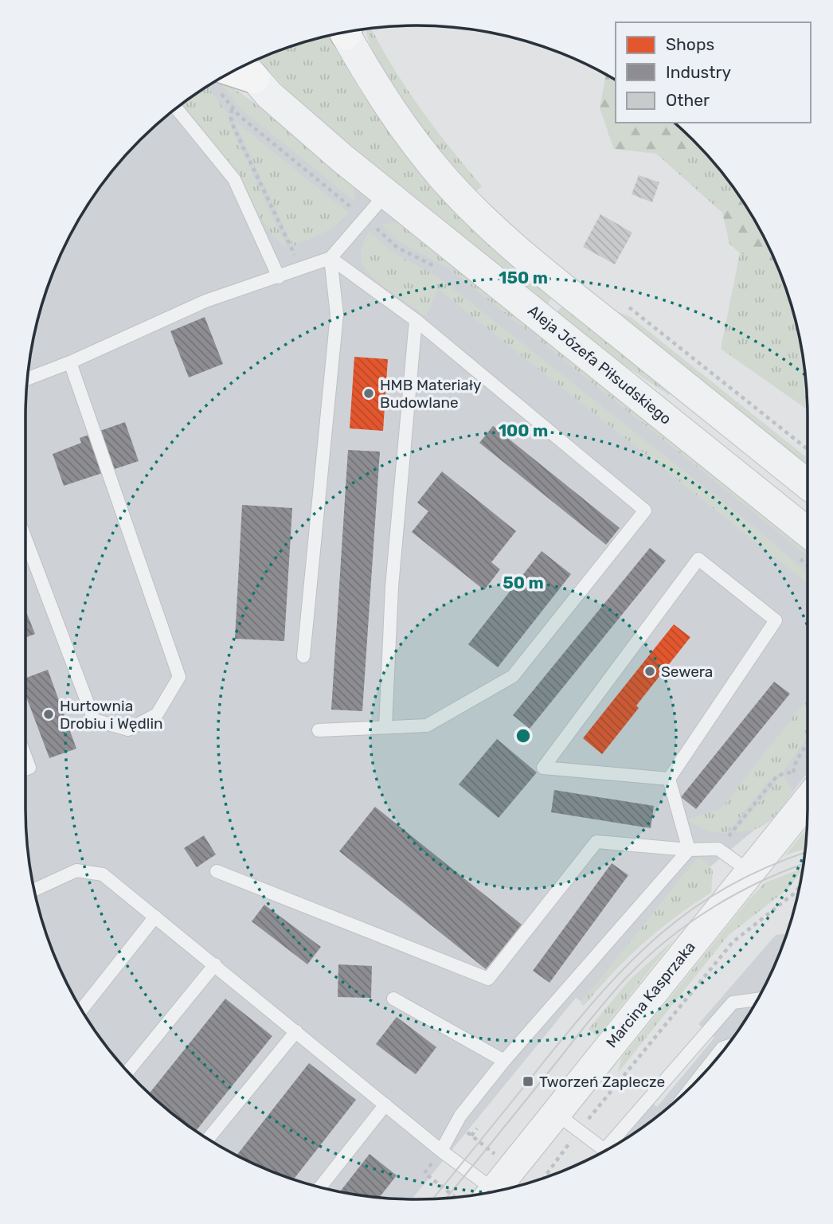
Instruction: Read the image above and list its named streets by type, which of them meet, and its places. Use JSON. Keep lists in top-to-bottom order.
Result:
{
  "streets": {
    "street": ["Aleja Józefa Piłsudskiego", "Marcina Kasprzaka"]
  },
  "places": {
    "other": ["HMB Materiały Budowlane", "Sewera", "Hurtownia Drobiu i Wędlin"],
    "transit": ["Tworzeń Zaplecze"]
  },
  "legend": ["Shops", "Industry", "Other"],
  "rings": ["150 m", "100 m", "50 m"]
}
